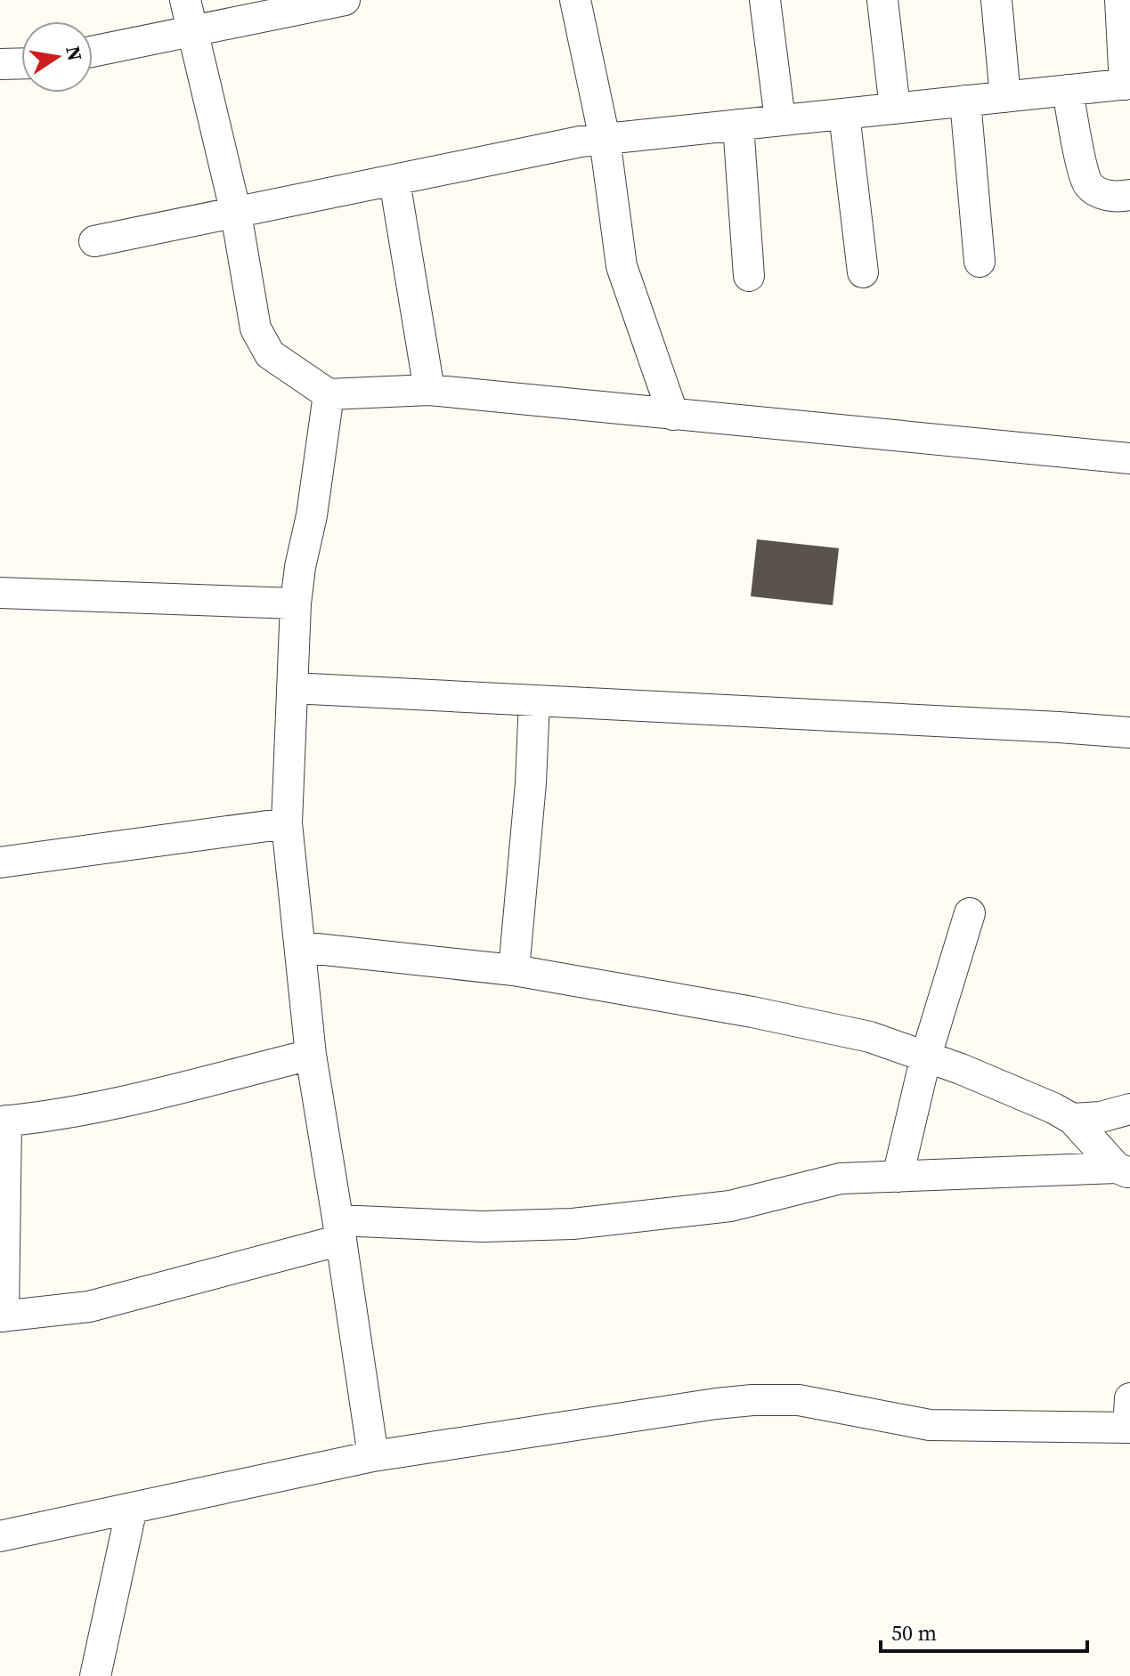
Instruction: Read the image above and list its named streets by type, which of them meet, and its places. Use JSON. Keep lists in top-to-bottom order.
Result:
{
  "scale_bar": "50 m",
  "north": "right"
}
